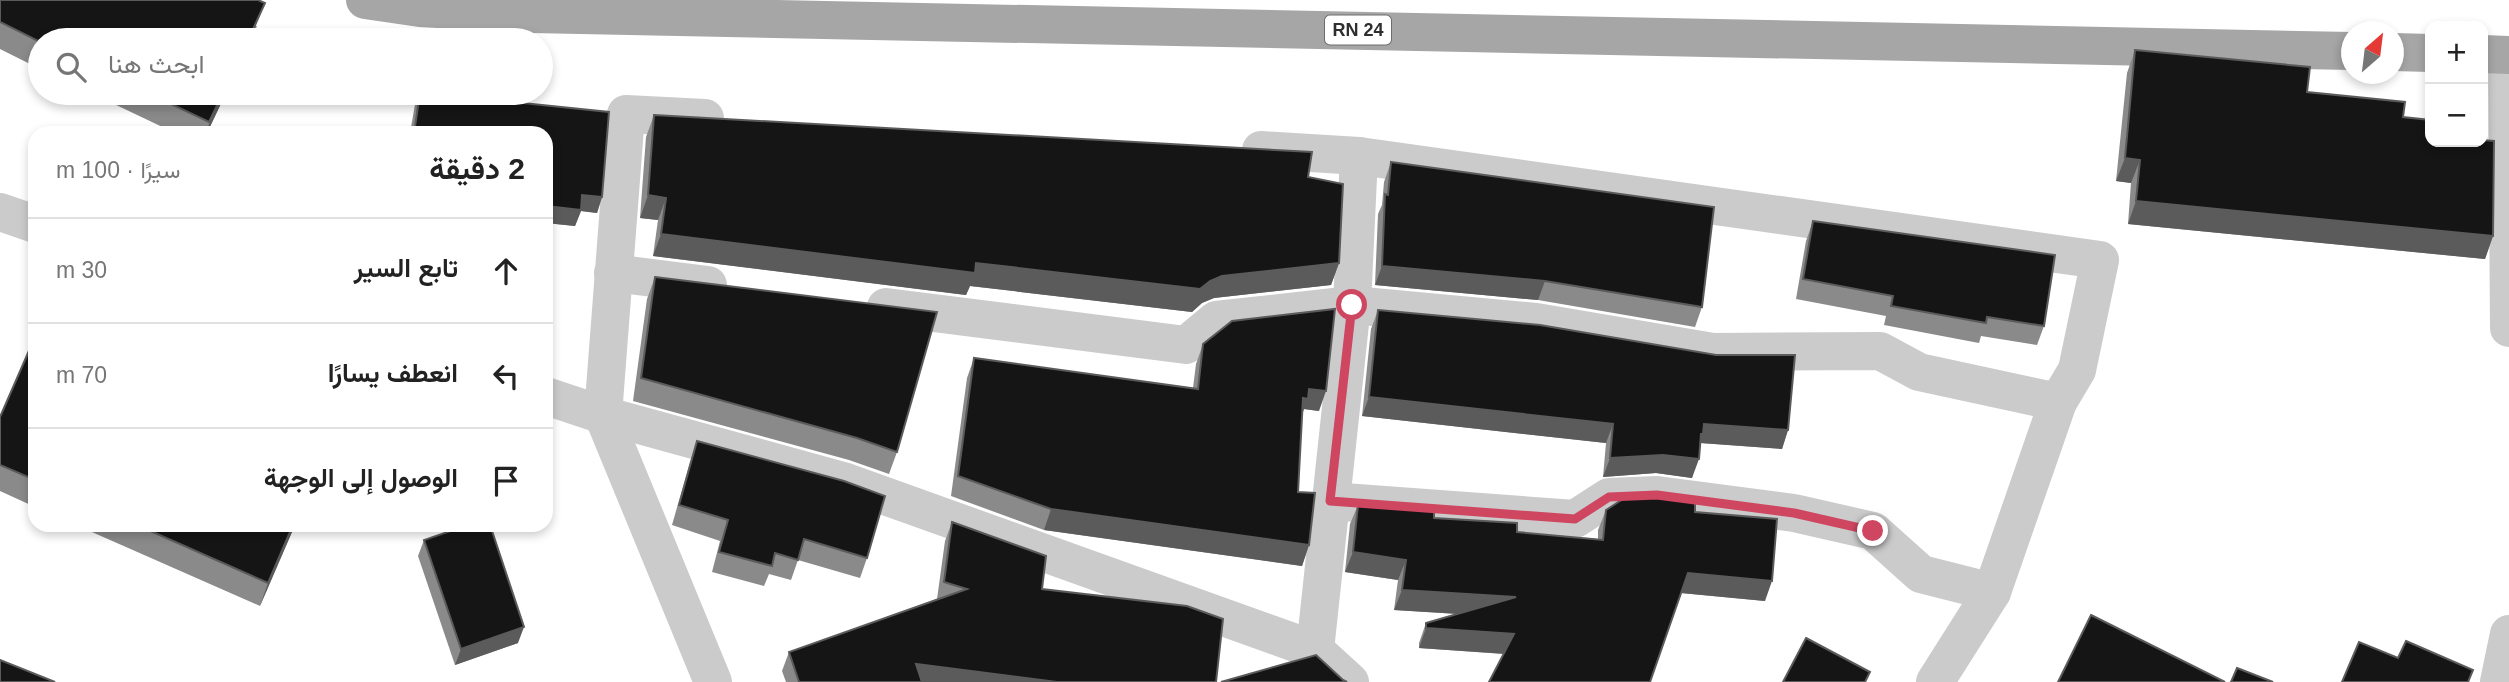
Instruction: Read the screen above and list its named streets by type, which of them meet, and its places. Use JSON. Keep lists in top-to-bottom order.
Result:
{
  "streets": {
    "main road": ["RN 24"]
  },
  "north": "top right",
  "page": {
    "map_buttons": ["+", "−"],
    "search": "ابحث هنا",
    "heading": ["2 دقيقة", "سيرًا · 100 m"],
    "list": [
      ["تابع السير", "30 m"],
      ["انعطف يسارًا", "70 m"],
      "الوصول إلى الوجهة"
    ]
  }
}
